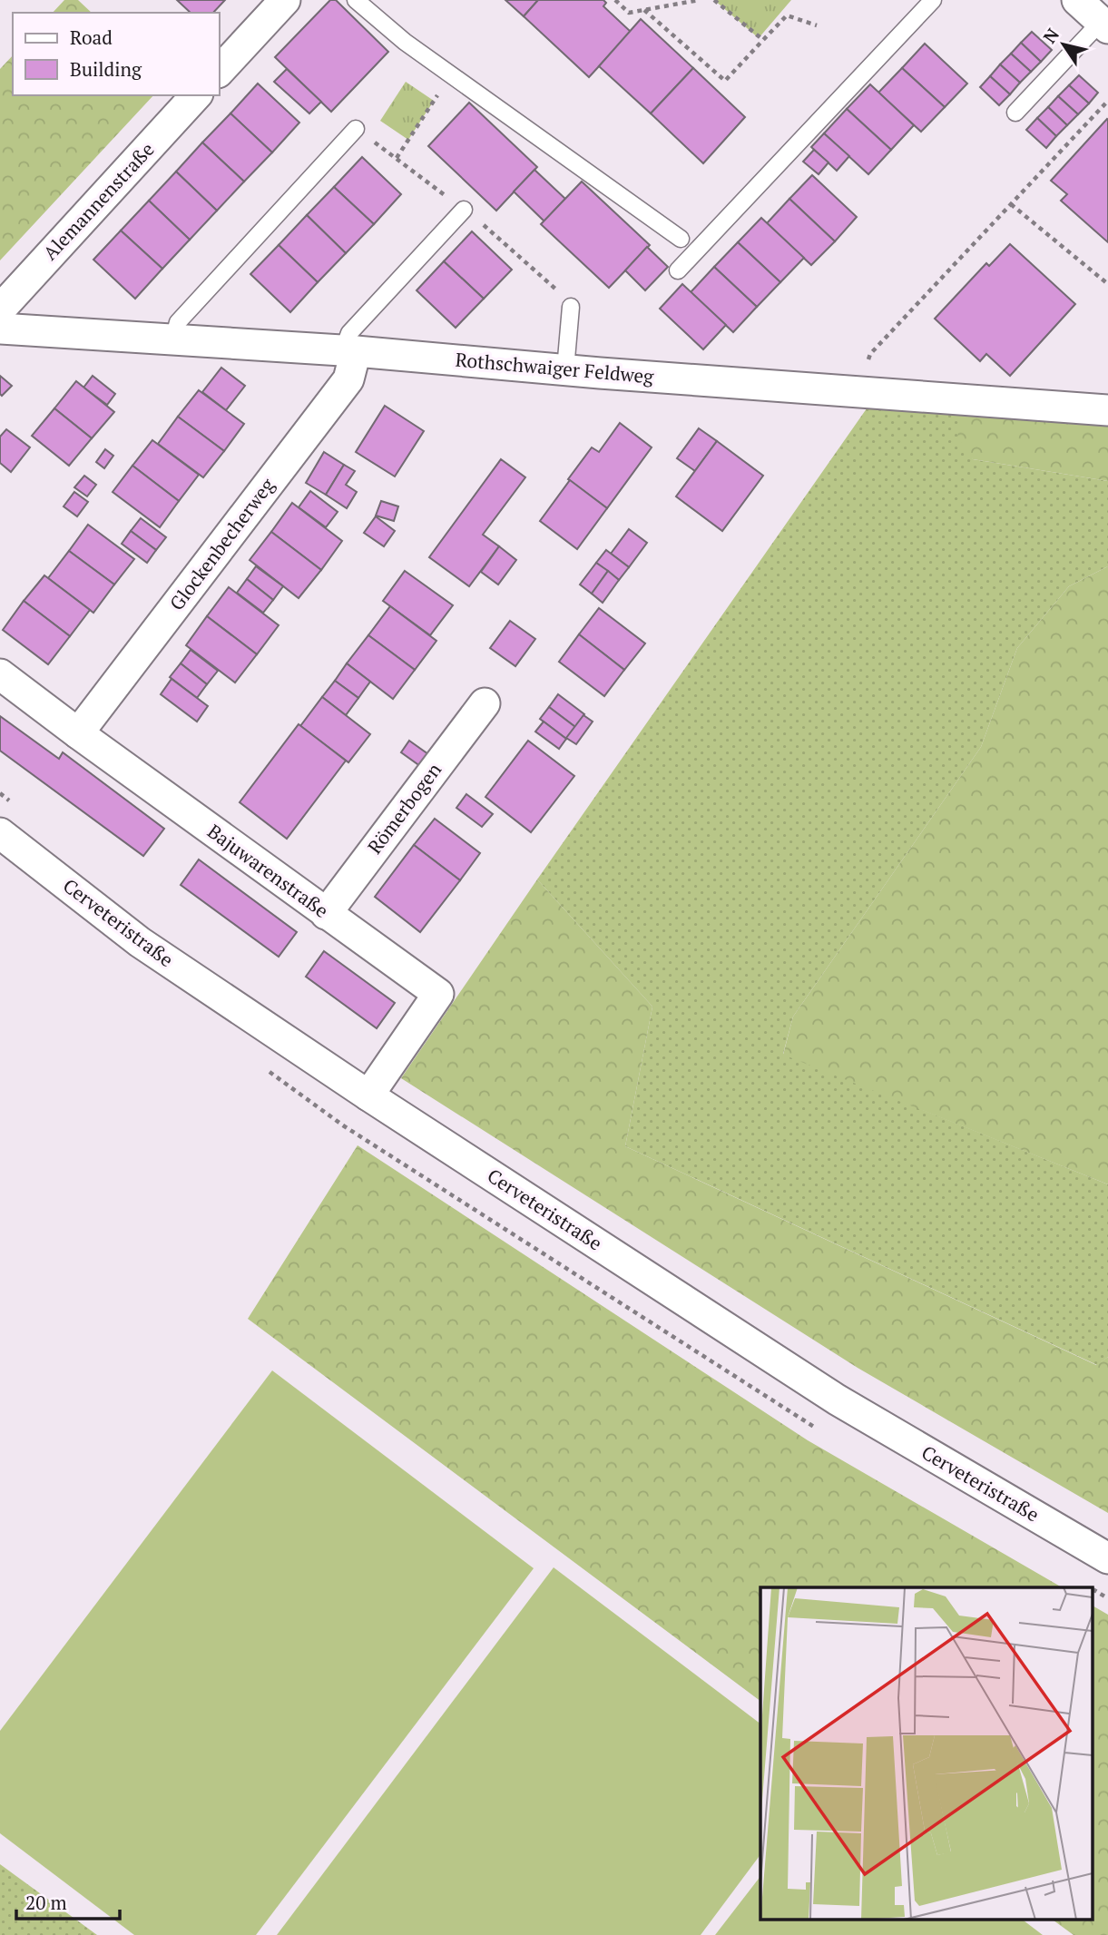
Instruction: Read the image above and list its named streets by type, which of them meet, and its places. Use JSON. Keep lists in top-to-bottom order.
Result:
{
  "streets": {
    "street": [
      "Alemannenstraße",
      "Rothschwaiger Feldweg",
      "Glockenbecherweg",
      "Römerbogen",
      "Bajuwarenstraße",
      "Cerveteristraße"
    ]
  },
  "crossings": [
    ["Rothschwaiger Feldweg", "Glockenbecherweg"],
    ["Glockenbecherweg", "Bajuwarenstraße"],
    ["Römerbogen", "Bajuwarenstraße"],
    ["Bajuwarenstraße", "Cerveteristraße"]
  ],
  "legend": ["Road", "Building"],
  "scale_bar": "20 m",
  "north": "top left"
}
